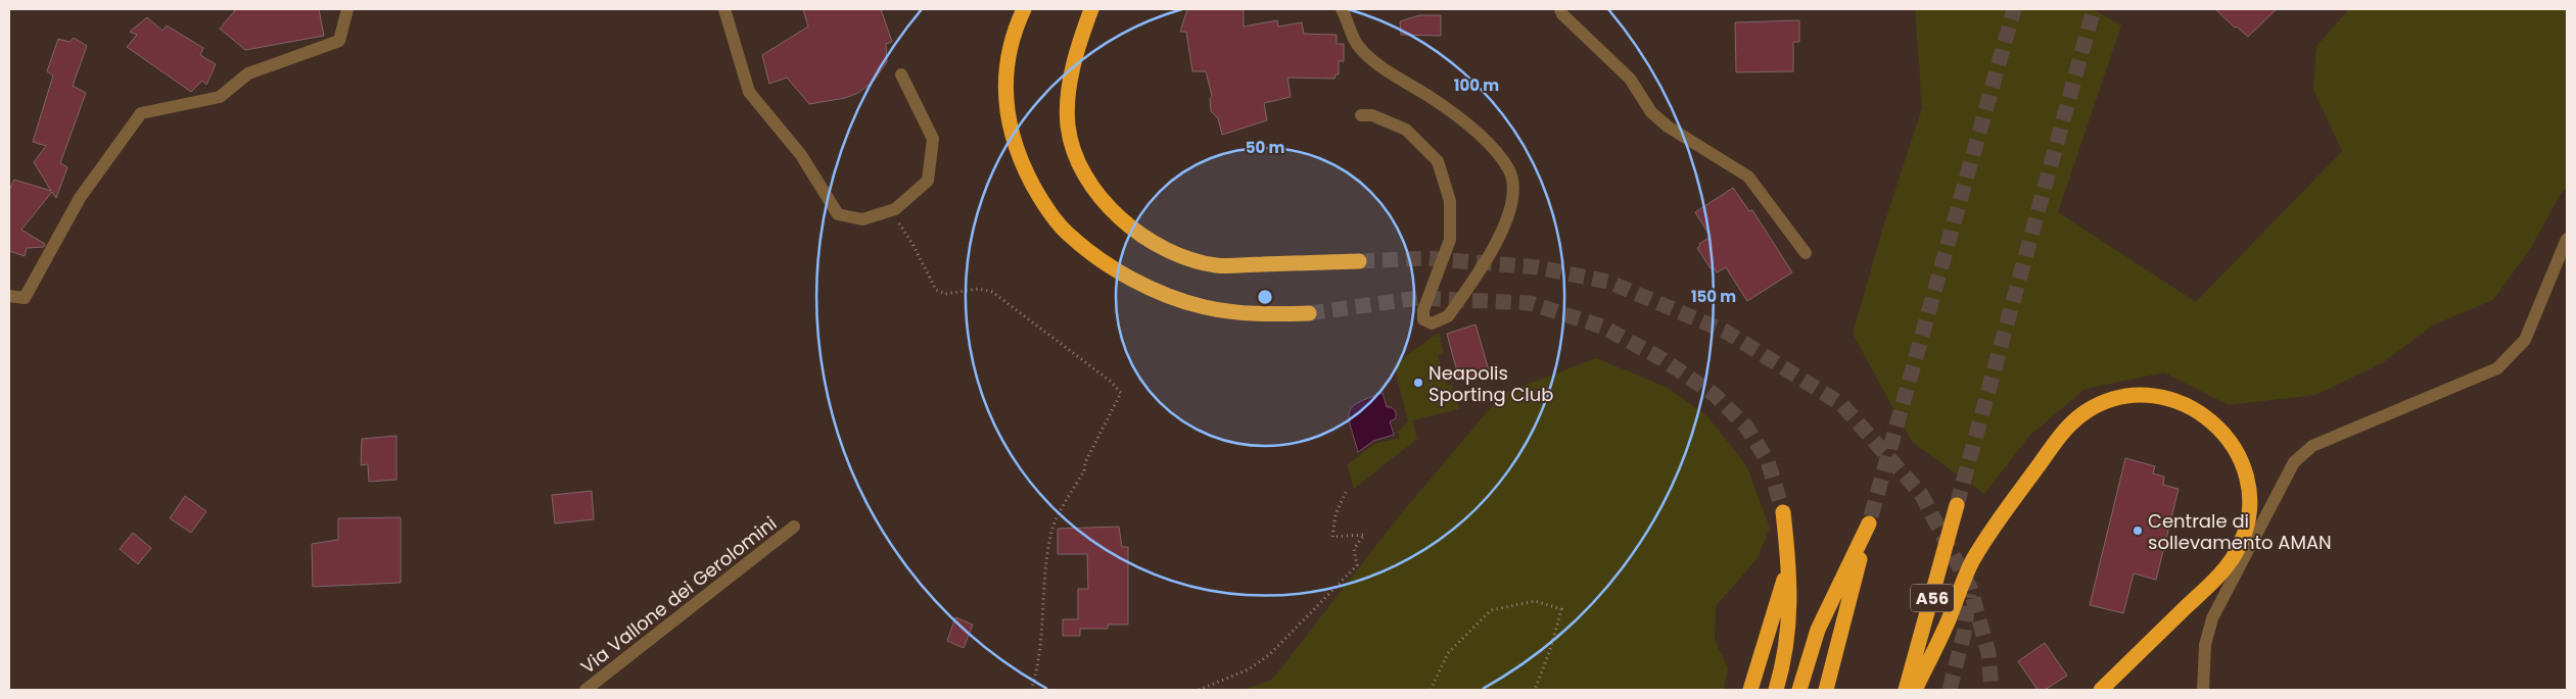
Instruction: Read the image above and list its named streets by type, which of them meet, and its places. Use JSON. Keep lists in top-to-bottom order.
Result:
{
  "streets": {
    "highway": ["A56"],
    "street": ["Via Vallone dei Gerolomini"]
  },
  "places": ["Neapolis Sporting Club", "Centrale di sollevamento AMAN"],
  "rings": ["100 m", "50 m", "150 m"]
}
